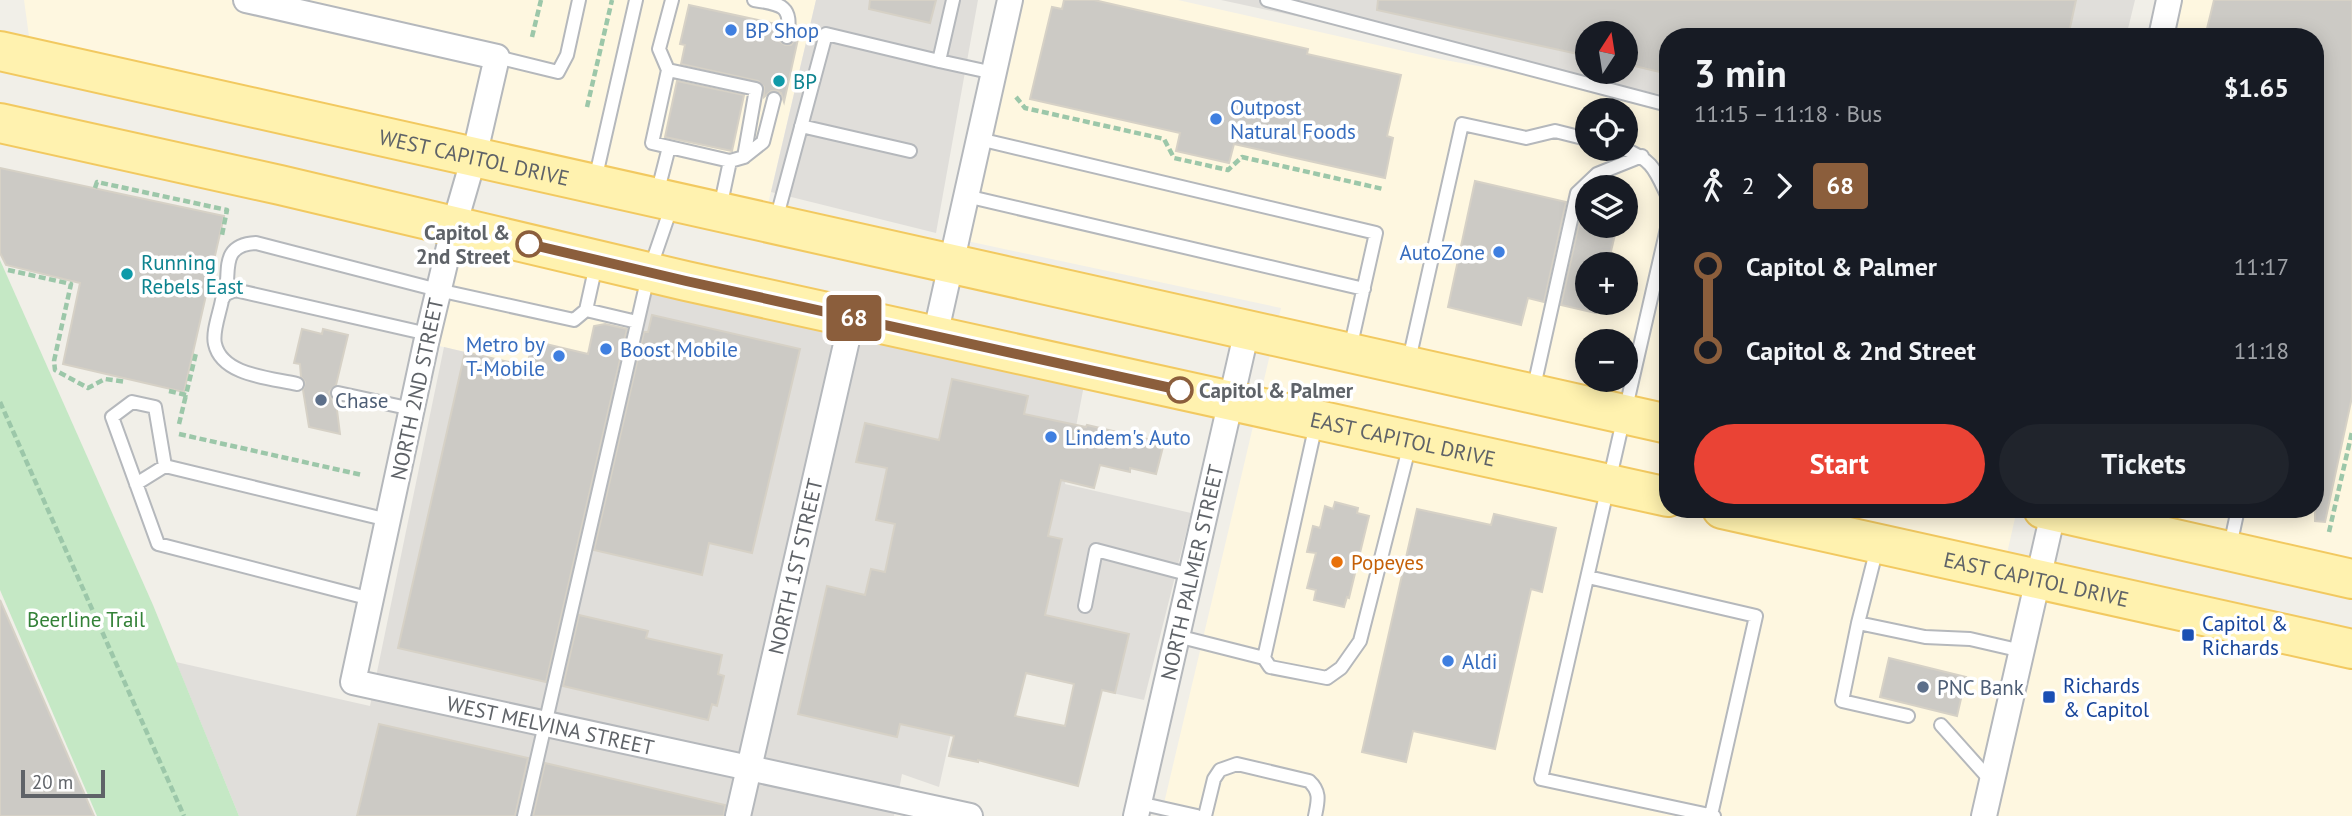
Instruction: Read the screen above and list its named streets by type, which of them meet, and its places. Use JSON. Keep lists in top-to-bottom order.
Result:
{
  "streets": {
    "main road": ["WEST CAPITOL DRIVE", "EAST CAPITOL DRIVE"],
    "street": [
      "NORTH 2ND STREET",
      "NORTH 1ST STREET",
      "NORTH PALMER STREET",
      "WEST MELVINA STREET"
    ]
  },
  "crossings": [
    ["WEST CAPITOL DRIVE", "NORTH 2ND STREET"],
    ["NORTH 2ND STREET", "WEST MELVINA STREET"],
    ["EAST CAPITOL DRIVE", "NORTH 1ST STREET"],
    ["EAST CAPITOL DRIVE", "NORTH PALMER STREET"],
    ["NORTH 1ST STREET", "WEST MELVINA STREET"]
  ],
  "parks": ["Beerline Trail"],
  "places": {
    "other": [
      "BP Shop",
      "BP",
      "Outpost Natural Foods",
      "Capitol & 2nd Street",
      "AutoZone",
      "Running Rebels East",
      "Boost Mobile",
      "Metro by T-Mobile",
      "Capitol & Palmer",
      "Chase",
      "Lindem's Auto",
      "Popeyes",
      "Aldi",
      "PNC Bank"
    ],
    "transit": ["Capitol & Richards", "Richards & Capitol"]
  },
  "lines": ["bus line 68"],
  "scale_bar": "20 m",
  "north": "top",
  "page": {
    "on_map": "68",
    "map_buttons": ["+", "−"],
    "heading": ["3 min", "11:15 – 11:18 · Bus", "$1.65"],
    "legs": ["2", "68"],
    "list": [
      {
        "name": "Capitol & Palmer",
        "value": "11:17"
      },
      {
        "name": "Capitol & 2nd Street",
        "value": "11:18"
      }
    ],
    "buttons": ["Start", "Tickets"],
    "scale": "20 m"
  }
}
